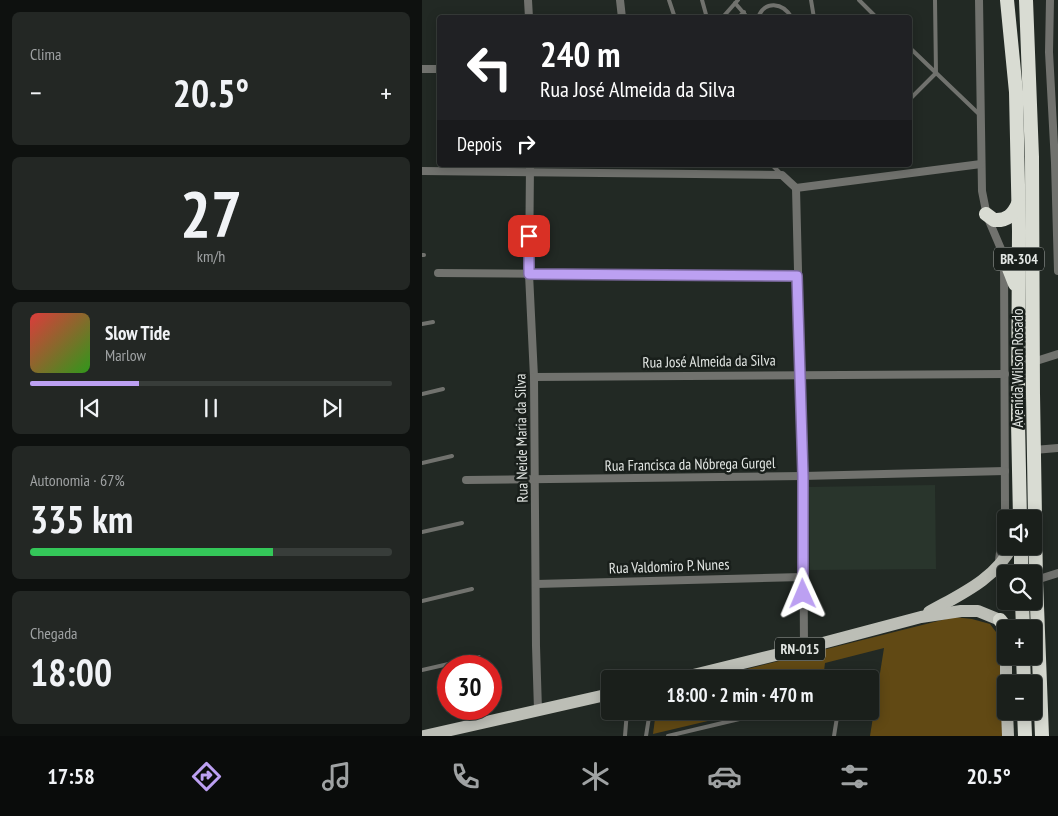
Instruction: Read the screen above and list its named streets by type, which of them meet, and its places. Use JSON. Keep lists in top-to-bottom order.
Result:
{
  "streets": {
    "highway": ["BR-304", "Avenida Wilson Rosado"],
    "main road": ["RN-015"],
    "street": [
      "Rua José Almeida da Silva",
      "Rua Neide Maria da Silva",
      "Rua Francisca da Nóbrega Gurgel",
      "Rua Valdomiro P. Nunes"
    ]
  },
  "crossings": [
    ["Rua José Almeida da Silva", "Rua Neide Maria da Silva"],
    ["Rua Neide Maria da Silva", "Rua Francisca da Nóbrega Gurgel"],
    ["Rua Neide Maria da Silva", "Rua Valdomiro P. Nunes"]
  ],
  "page": {
    "tile": [
      "Clima",
      ["27", "km/h"],
      ["Autonomia · 67%", "335 km"],
      ["Chegada", "18:00"]
    ],
    "turn": ["240 m", "Rua José Almeida da Silva"],
    "heat": ["−", "20.5°", "+"],
    "then": "Depois",
    "song": ["Slow Tide", "Marlow"],
    "map_buttons": ["+", "−"],
    "limit": "30",
    "trip": "18:00 · 2 min · 470 m",
    "tabs": ["17:58", "20.5°"]
  }
}
